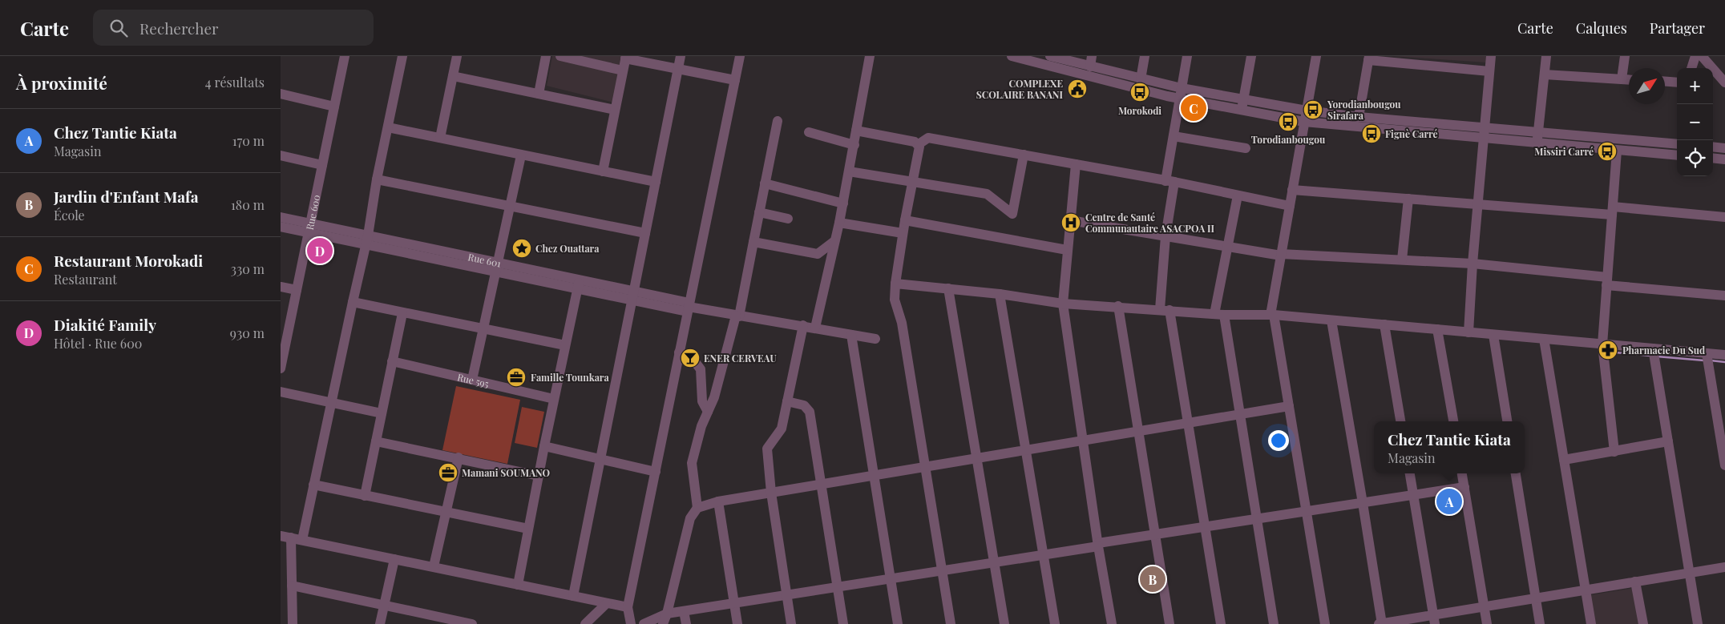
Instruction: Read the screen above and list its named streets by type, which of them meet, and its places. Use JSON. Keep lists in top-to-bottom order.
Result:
{
  "streets": {
    "street": ["Rue 600", "Rue 601", "Rue 595"]
  },
  "crossings": [
    ["Rue 600", "Rue 601"]
  ],
  "places": {
    "public building": ["COMPLEXE SCOLAIRE BANANI"],
    "bus stop": [
      "Morokodi",
      "Yorodianbougou Sirafara",
      "Torodianbougou",
      "Fignè Carré",
      "Missiri Carré"
    ],
    "hospital": ["Centre de Santé Communautaire ASACPOA II"],
    "place": ["Chez Ouattara"],
    "pharmacy": ["Pharmacie Du Sud"],
    "bar": ["ENER CERVEAU"],
    "office": ["Famille Tounkara", "Mamani SOUMANO"]
  },
  "north": "top right",
  "page": {
    "header": "Carte",
    "search": "Rechercher",
    "nav": ["Carte", "Calques", "Partager"],
    "heading": ["À proximité", "4 résultats"],
    "map_buttons": ["+", "−"],
    "pins": [
      "C",
      "D",
      "A",
      "B"
    ],
    "list": [
      {
        "mark": "A",
        "name": "Chez Tantie Kiata",
        "note": "Magasin",
        "value": "170 m"
      },
      {
        "mark": "B",
        "name": "Jardin d'Enfant Mafa",
        "note": "École",
        "value": "180 m"
      },
      {
        "mark": "C",
        "name": "Restaurant Morokadi",
        "note": "Restaurant",
        "value": "330 m"
      },
      {
        "mark": "D",
        "name": "Diakité Family",
        "note": "Hôtel · Rue 600",
        "value": "930 m"
      }
    ],
    "popup": ["Chez Tantie Kiata", "Magasin"]
  }
}
